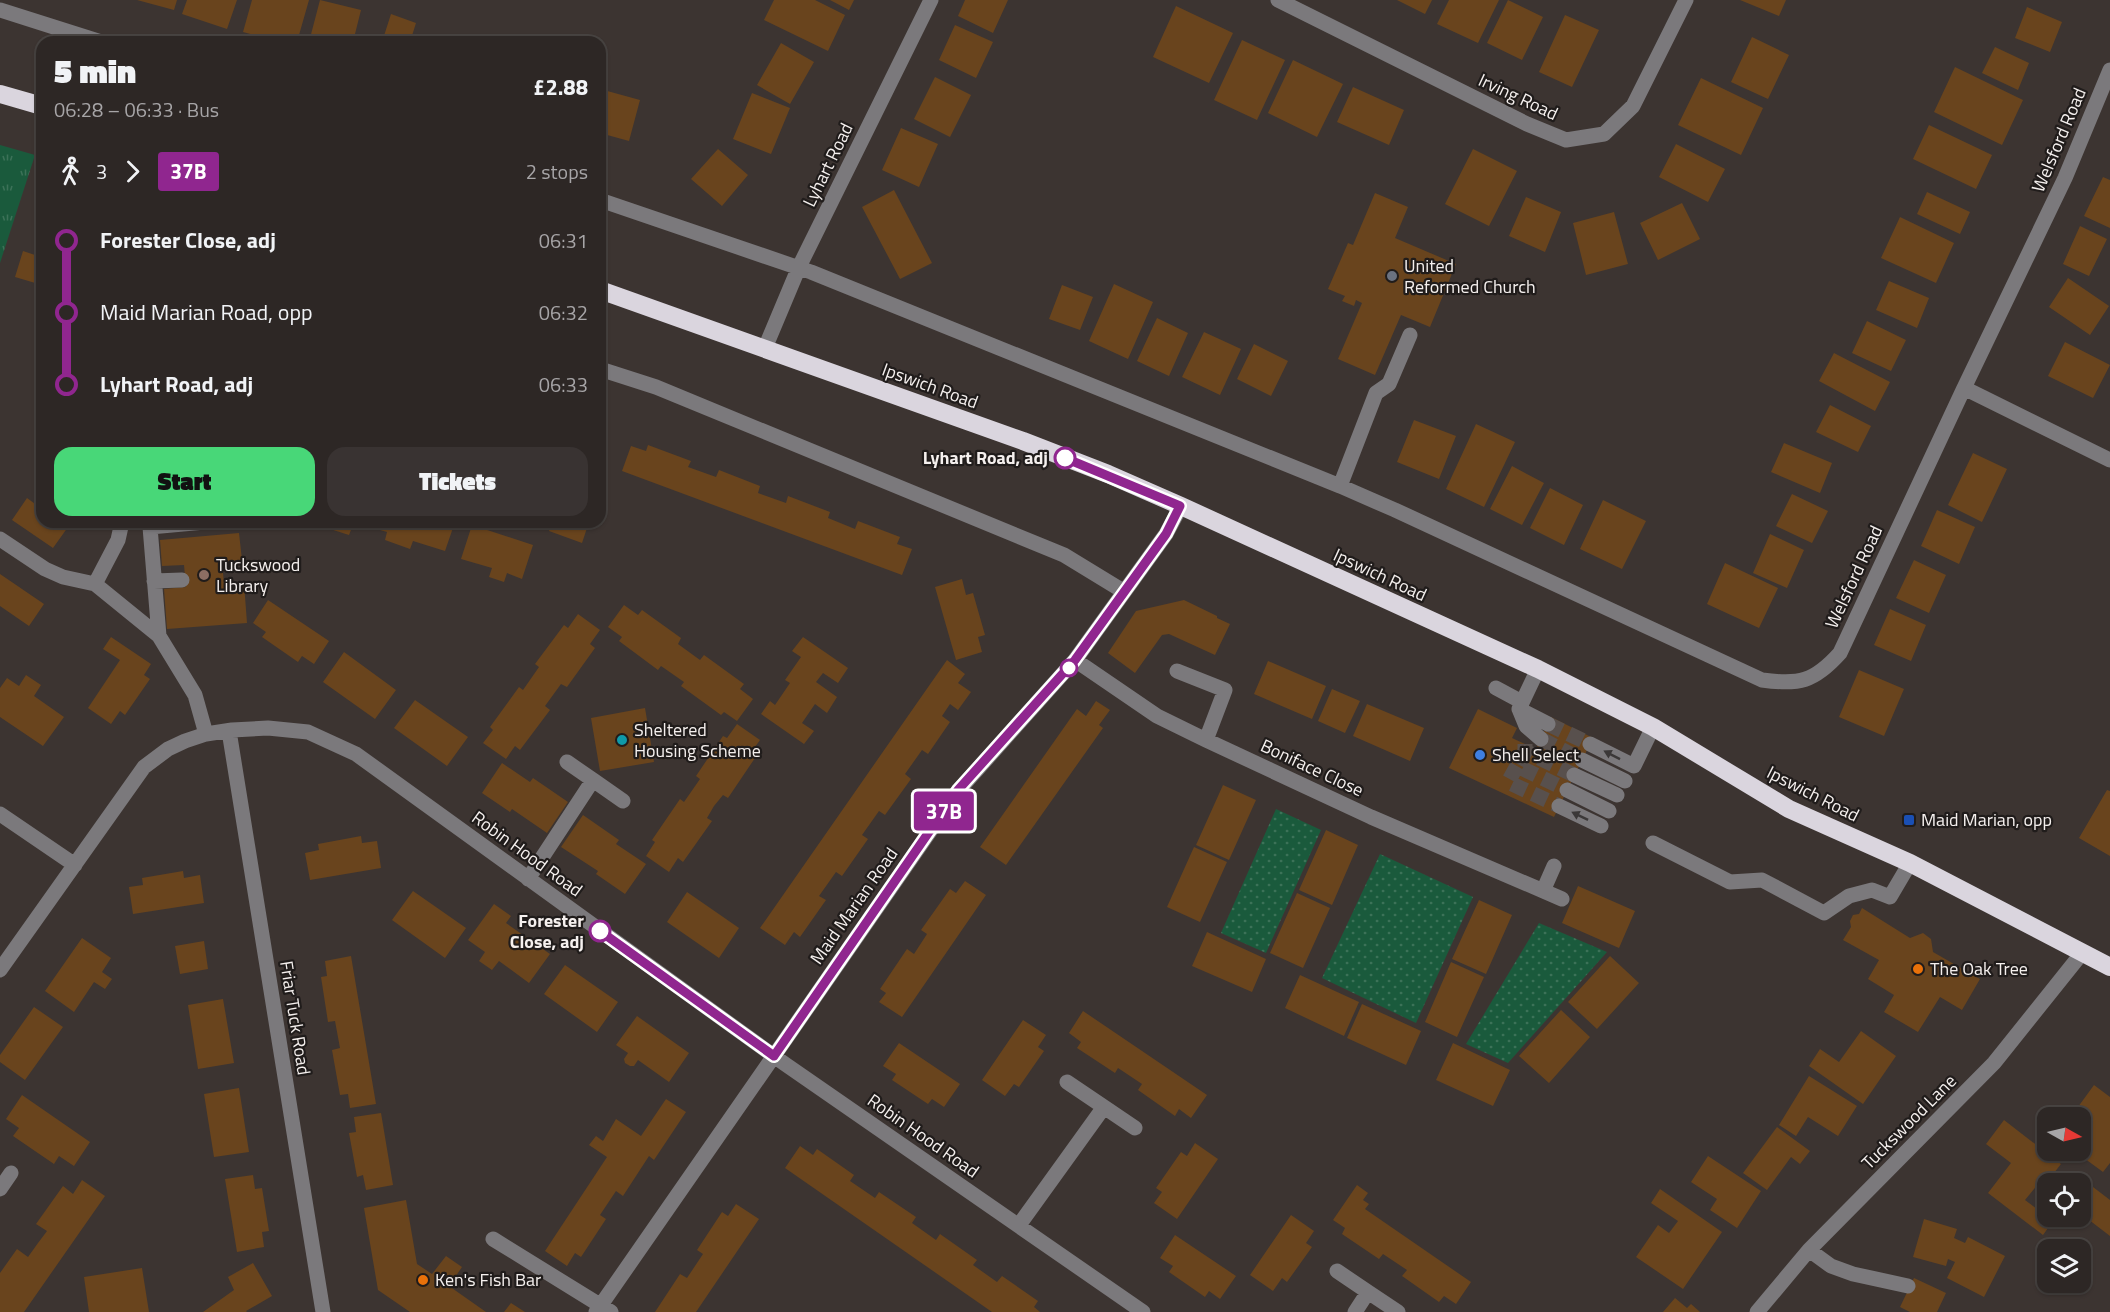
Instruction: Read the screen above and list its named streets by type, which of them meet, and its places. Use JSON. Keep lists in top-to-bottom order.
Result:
{
  "streets": {
    "highway": ["Ipswich Road"],
    "street": [
      "Irving Road",
      "Welsford Road",
      "Lyhart Road",
      "Boniface Close",
      "Robin Hood Road",
      "Maid Marian Road",
      "Friar Tuck Road",
      "Tuckswood Lane"
    ]
  },
  "crossings": [
    ["Lyhart Road", "Ipswich Road"],
    ["Ipswich Road", "Maid Marian Road"],
    ["Ipswich Road", "Tuckswood Lane"],
    ["Boniface Close", "Maid Marian Road"],
    ["Robin Hood Road", "Maid Marian Road"],
    ["Robin Hood Road", "Friar Tuck Road"]
  ],
  "places": {
    "other": [
      "United Reformed Church",
      "Lyhart Road, adj",
      "Tuckswood Library",
      "Sheltered Housing Scheme",
      "Shell Select",
      "Forester Close, adj",
      "The Oak Tree",
      "Ken's Fish Bar"
    ],
    "transit": ["Maid Marian, opp"]
  },
  "lines": ["bus line 37B"],
  "north": "right",
  "page": {
    "on_map": "37B",
    "heading": ["5 min", "06:28 – 06:33 · Bus", "£2.88"],
    "legs": ["3", "37B", "2 stops"],
    "list": [
      {
        "name": "Forester Close, adj",
        "value": "06:31"
      },
      {
        "name": "Maid Marian Road, opp",
        "value": "06:32"
      },
      {
        "name": "Lyhart Road, adj",
        "value": "06:33"
      }
    ],
    "buttons": ["Start", "Tickets"]
  }
}
